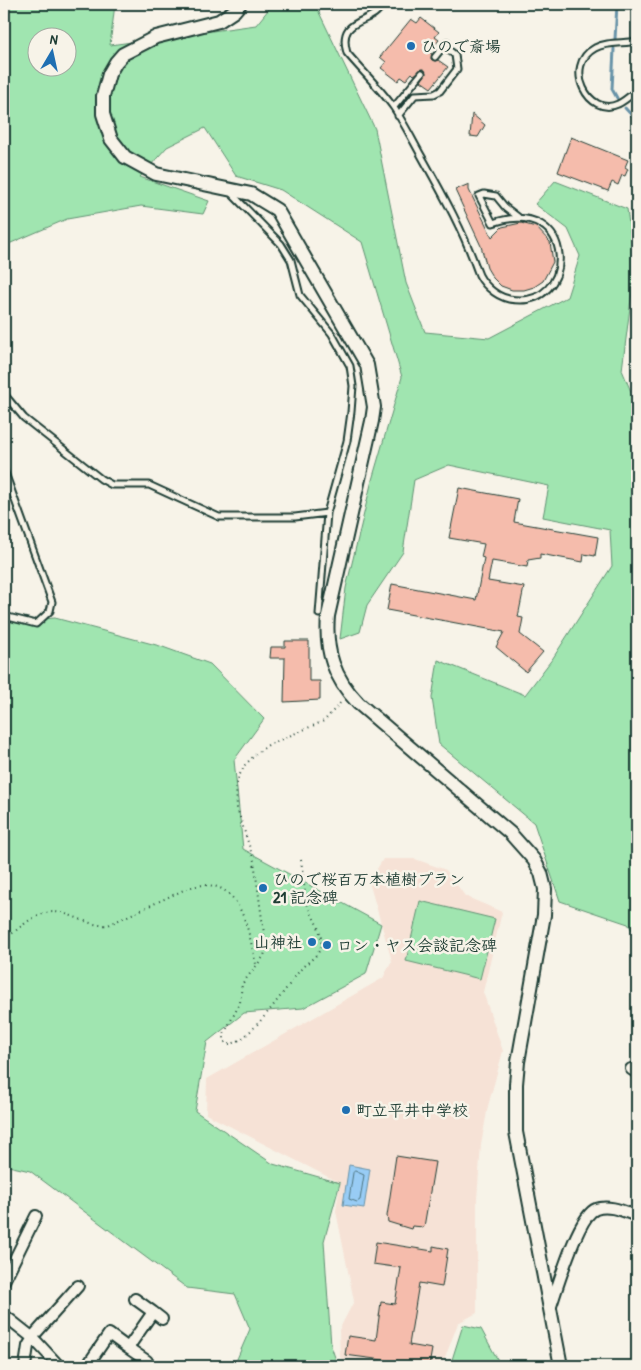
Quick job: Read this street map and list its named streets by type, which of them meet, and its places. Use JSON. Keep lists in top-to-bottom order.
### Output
{
  "places": [
    "ひので斎場",
    "ひので桜百万本植樹プラン 21 記念碑",
    "山神社",
    "ロン・ヤス会談記念碑",
    "町立平井中学校"
  ],
  "north": "top"
}
